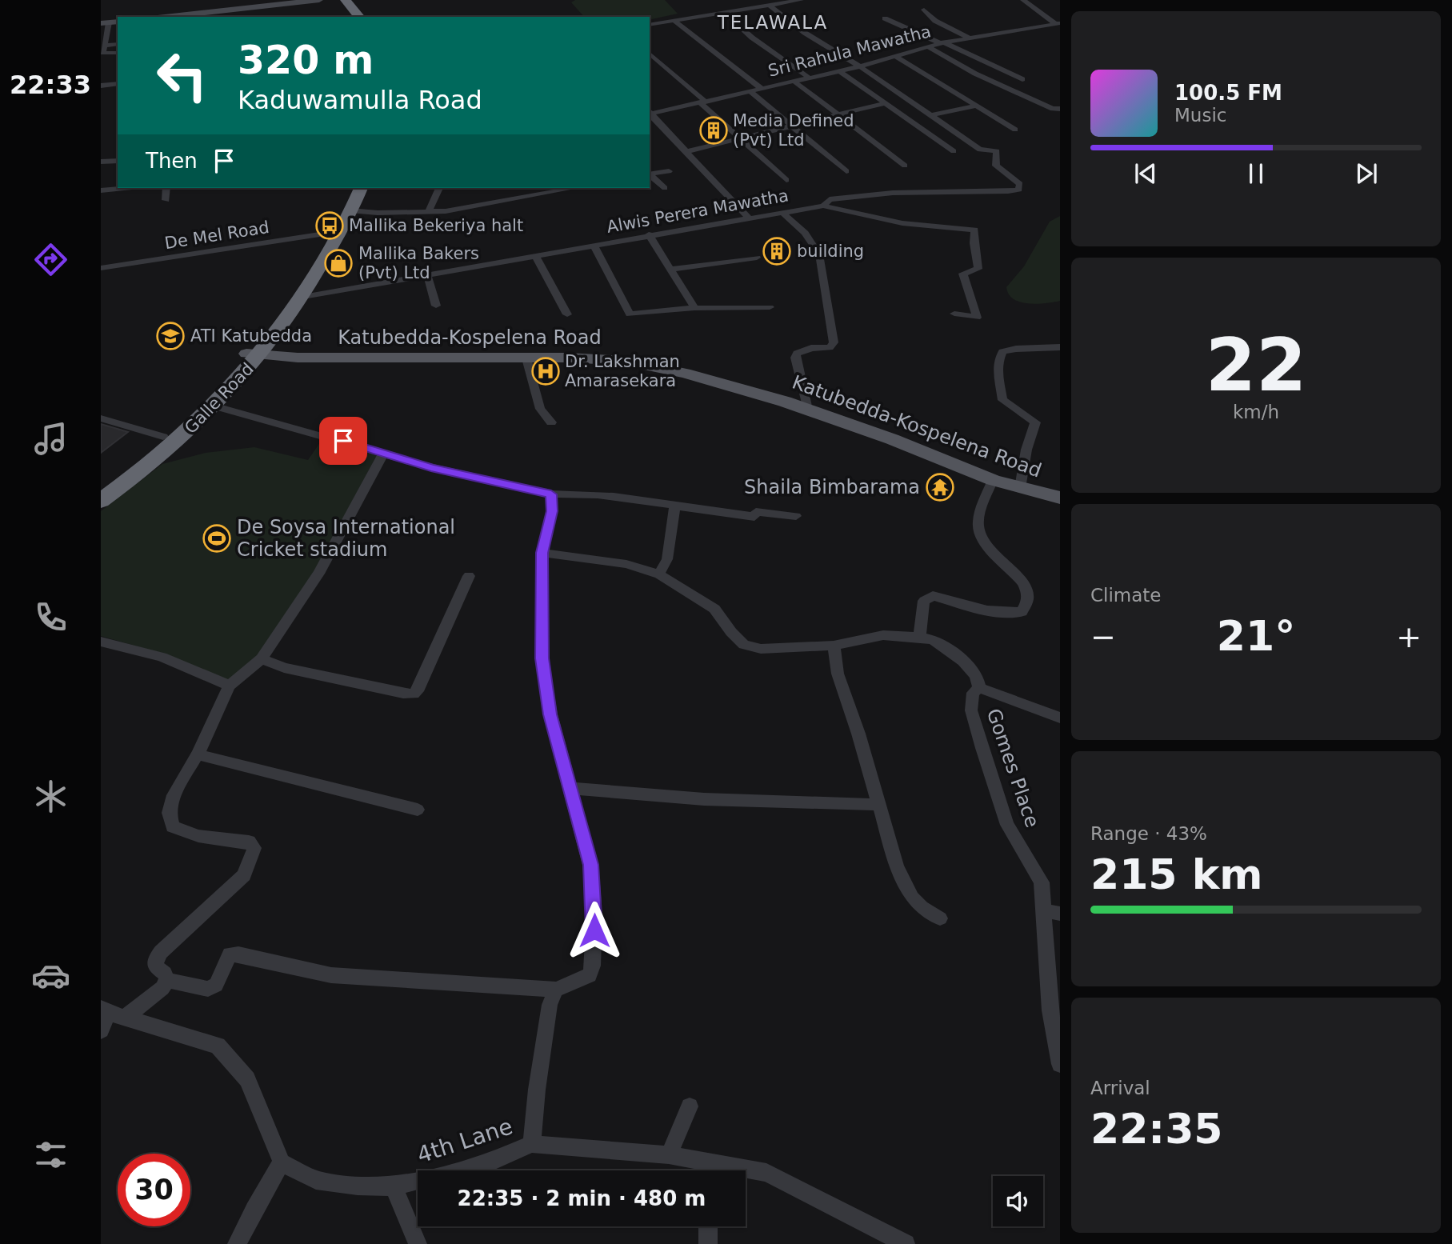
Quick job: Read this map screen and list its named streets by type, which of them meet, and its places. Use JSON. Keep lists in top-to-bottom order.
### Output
{
  "streets": {
    "highway": ["Galle Road"],
    "main road": ["Katubedda-Kospelena Road"],
    "street": [
      "Sri Rahula Mawatha",
      "Alwis Perera Mawatha",
      "De Mel Road",
      "Gomes Place",
      "4th Lane"
    ]
  },
  "crossings": [
    ["Alwis Perera Mawatha", "Galle Road"],
    ["De Mel Road", "Galle Road"],
    ["Katubedda-Kospelena Road", "Galle Road"]
  ],
  "districts": ["TELAWALA"],
  "places": {
    "building": ["Media Defined (Pvt) Ltd", "building"],
    "bus stop": ["Mallika Bekeriya halt"],
    "shop": ["Mallika Bakers (Pvt) Ltd"],
    "school or university": ["ATI Katubedda"],
    "hospital": ["Dr. Lakshman Amarasekara"],
    "temple": ["Shaila Bimbarama"],
    "sports": ["De Soysa International Cricket stadium"]
  },
  "page": {
    "tabs": "22:33",
    "turn": ["320 m", "Kaduwamulla Road"],
    "song": ["100.5 FM", "Music"],
    "then": "Then",
    "tile": [
      ["22", "km/h"],
      "Climate",
      ["Range · 43%", "215 km"],
      ["Arrival", "22:35"]
    ],
    "heat": ["−", "21°", "+"],
    "limit": "30",
    "trip": "22:35 · 2 min · 480 m"
  }
}
